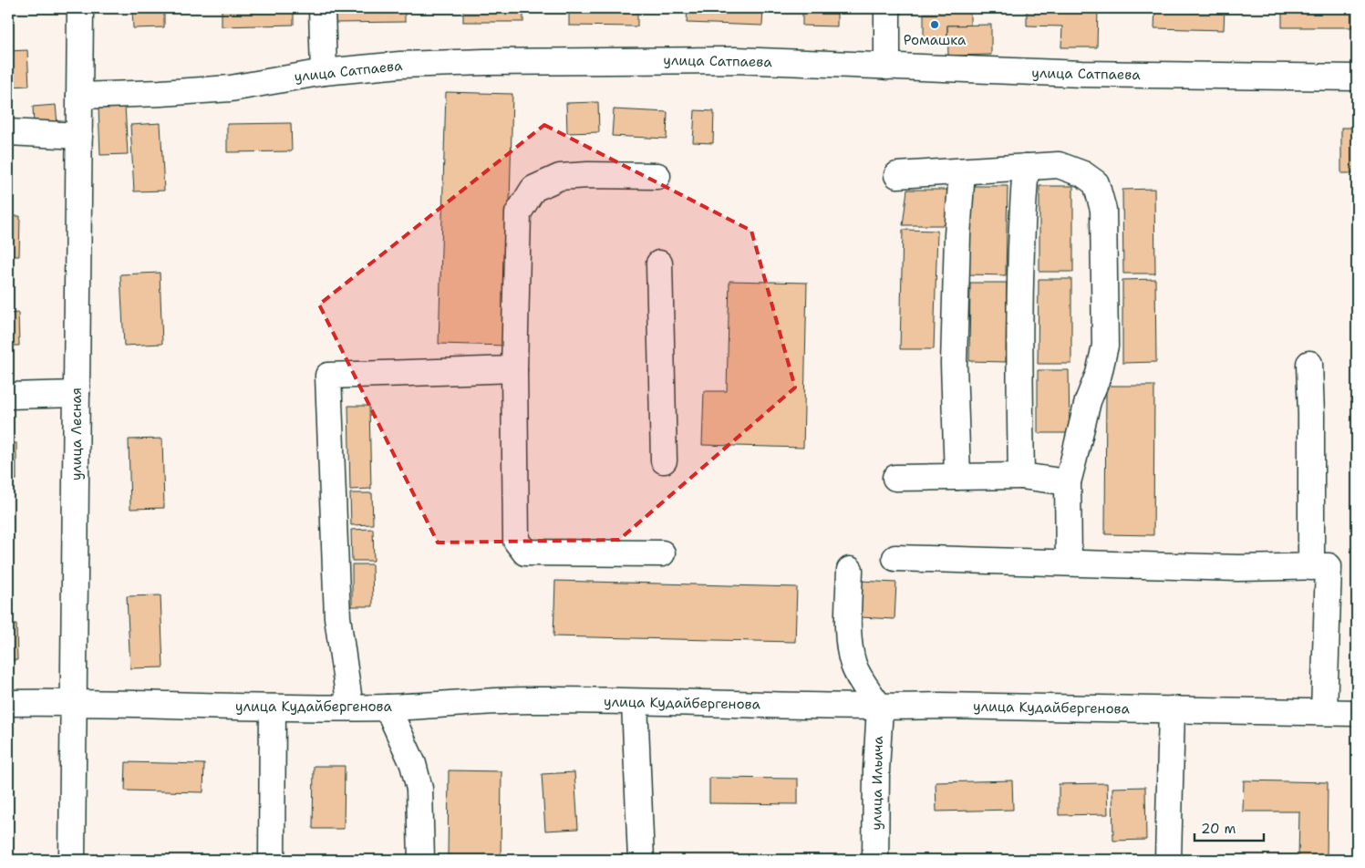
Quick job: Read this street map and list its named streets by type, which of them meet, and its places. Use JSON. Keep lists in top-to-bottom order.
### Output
{
  "streets": {
    "street": [
      "улица Сатпаева",
      "улица Лесная",
      "улица Кудайбергенова",
      "улица Ильича"
    ]
  },
  "crossings": [
    ["улица Сатпаева", "улица Лесная"],
    ["улица Лесная", "улица Кудайбергенова"],
    ["улица Кудайбергенова", "улица Ильича"]
  ],
  "places": ["Ромашка"],
  "scale_bar": "20 m"
}
